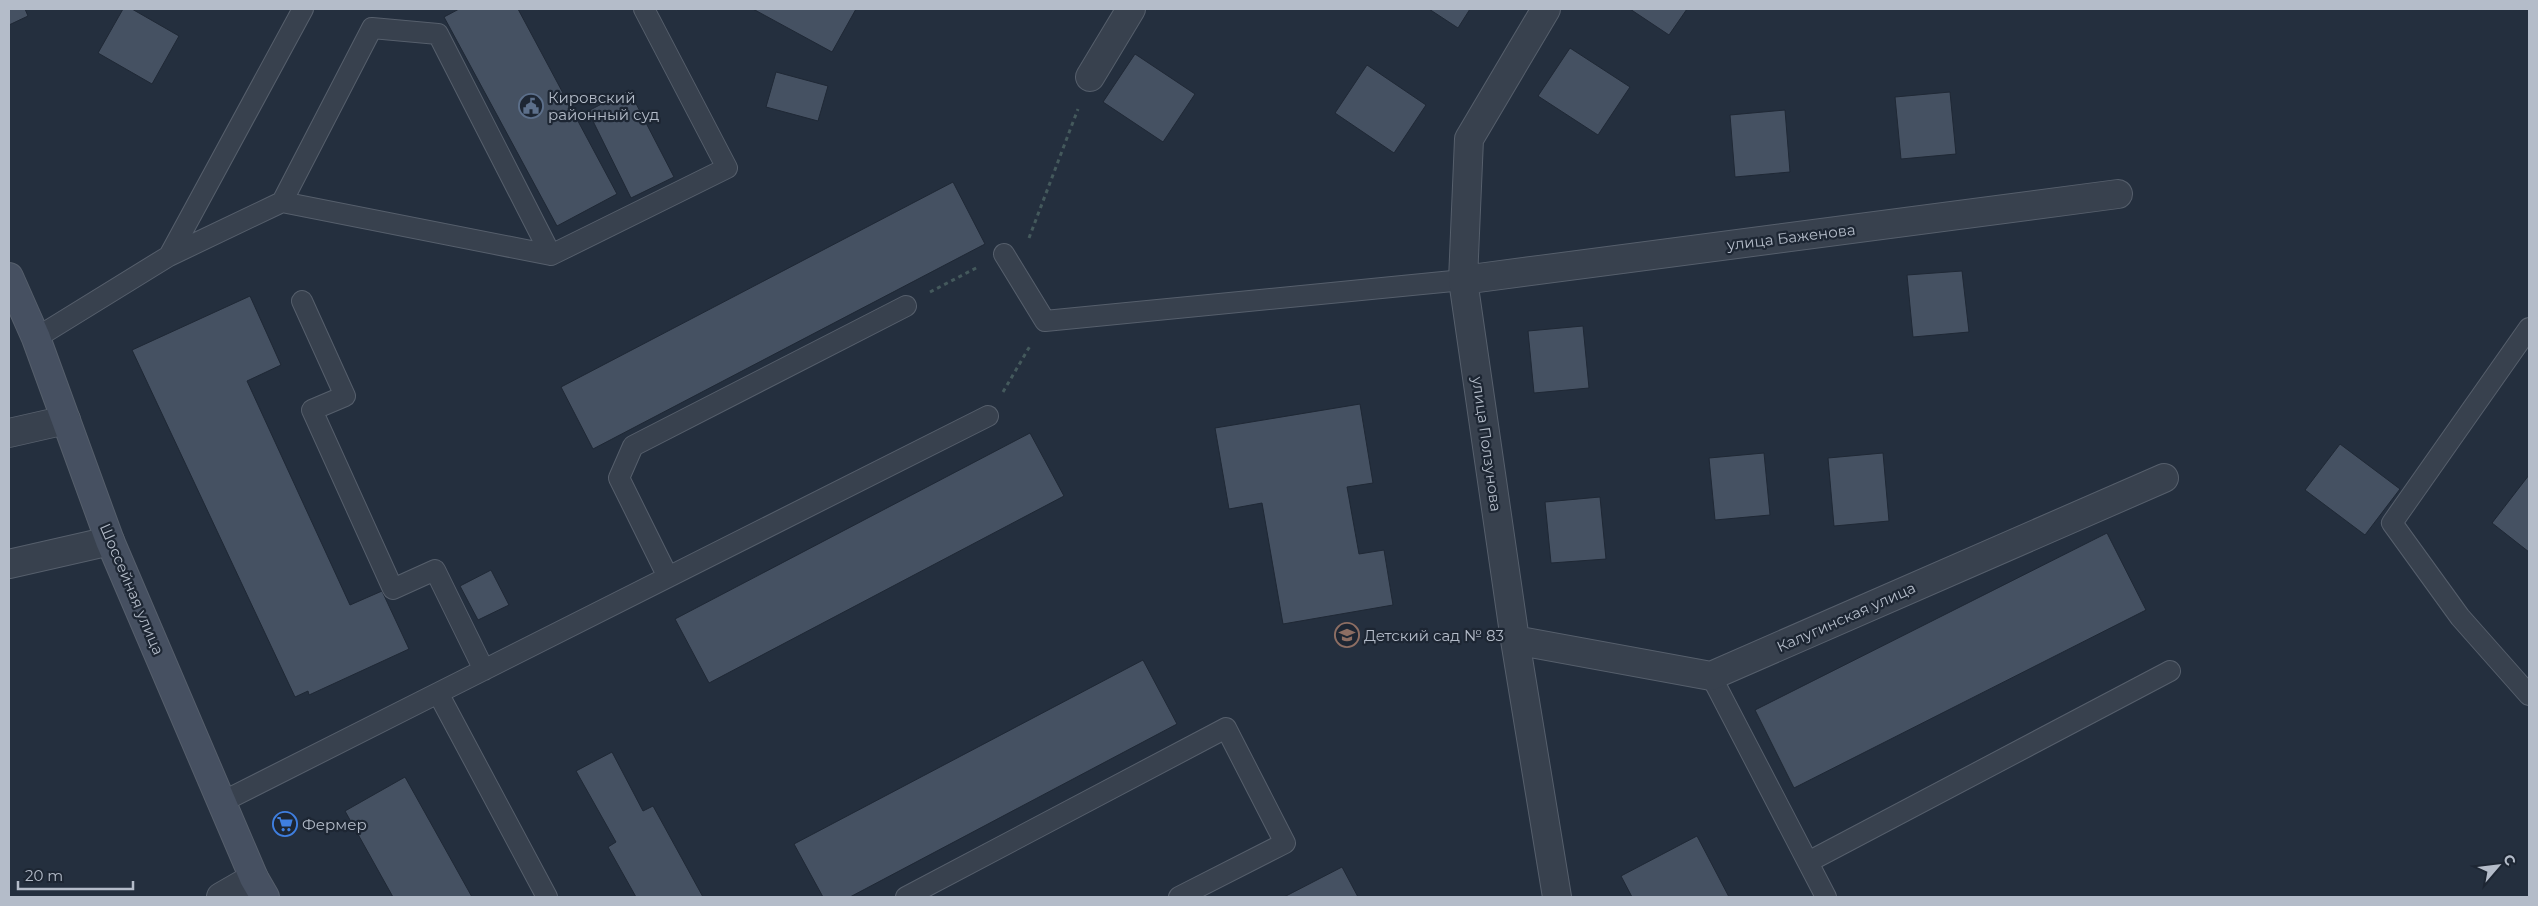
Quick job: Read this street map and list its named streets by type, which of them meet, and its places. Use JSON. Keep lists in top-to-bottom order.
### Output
{
  "streets": {
    "street": [
      "улица Баженова",
      "улица Ползунова",
      "Шоссейная улица",
      "Калугинская улица"
    ]
  },
  "crossings": [
    ["улица Баженова", "улица Ползунова"]
  ],
  "places": {
    "public building": ["Кировский районный суд"],
    "school or university": ["Детский сад № 83"],
    "supermarket": ["Фермер"]
  },
  "scale_bar": "20 m",
  "north": "top right"
}
